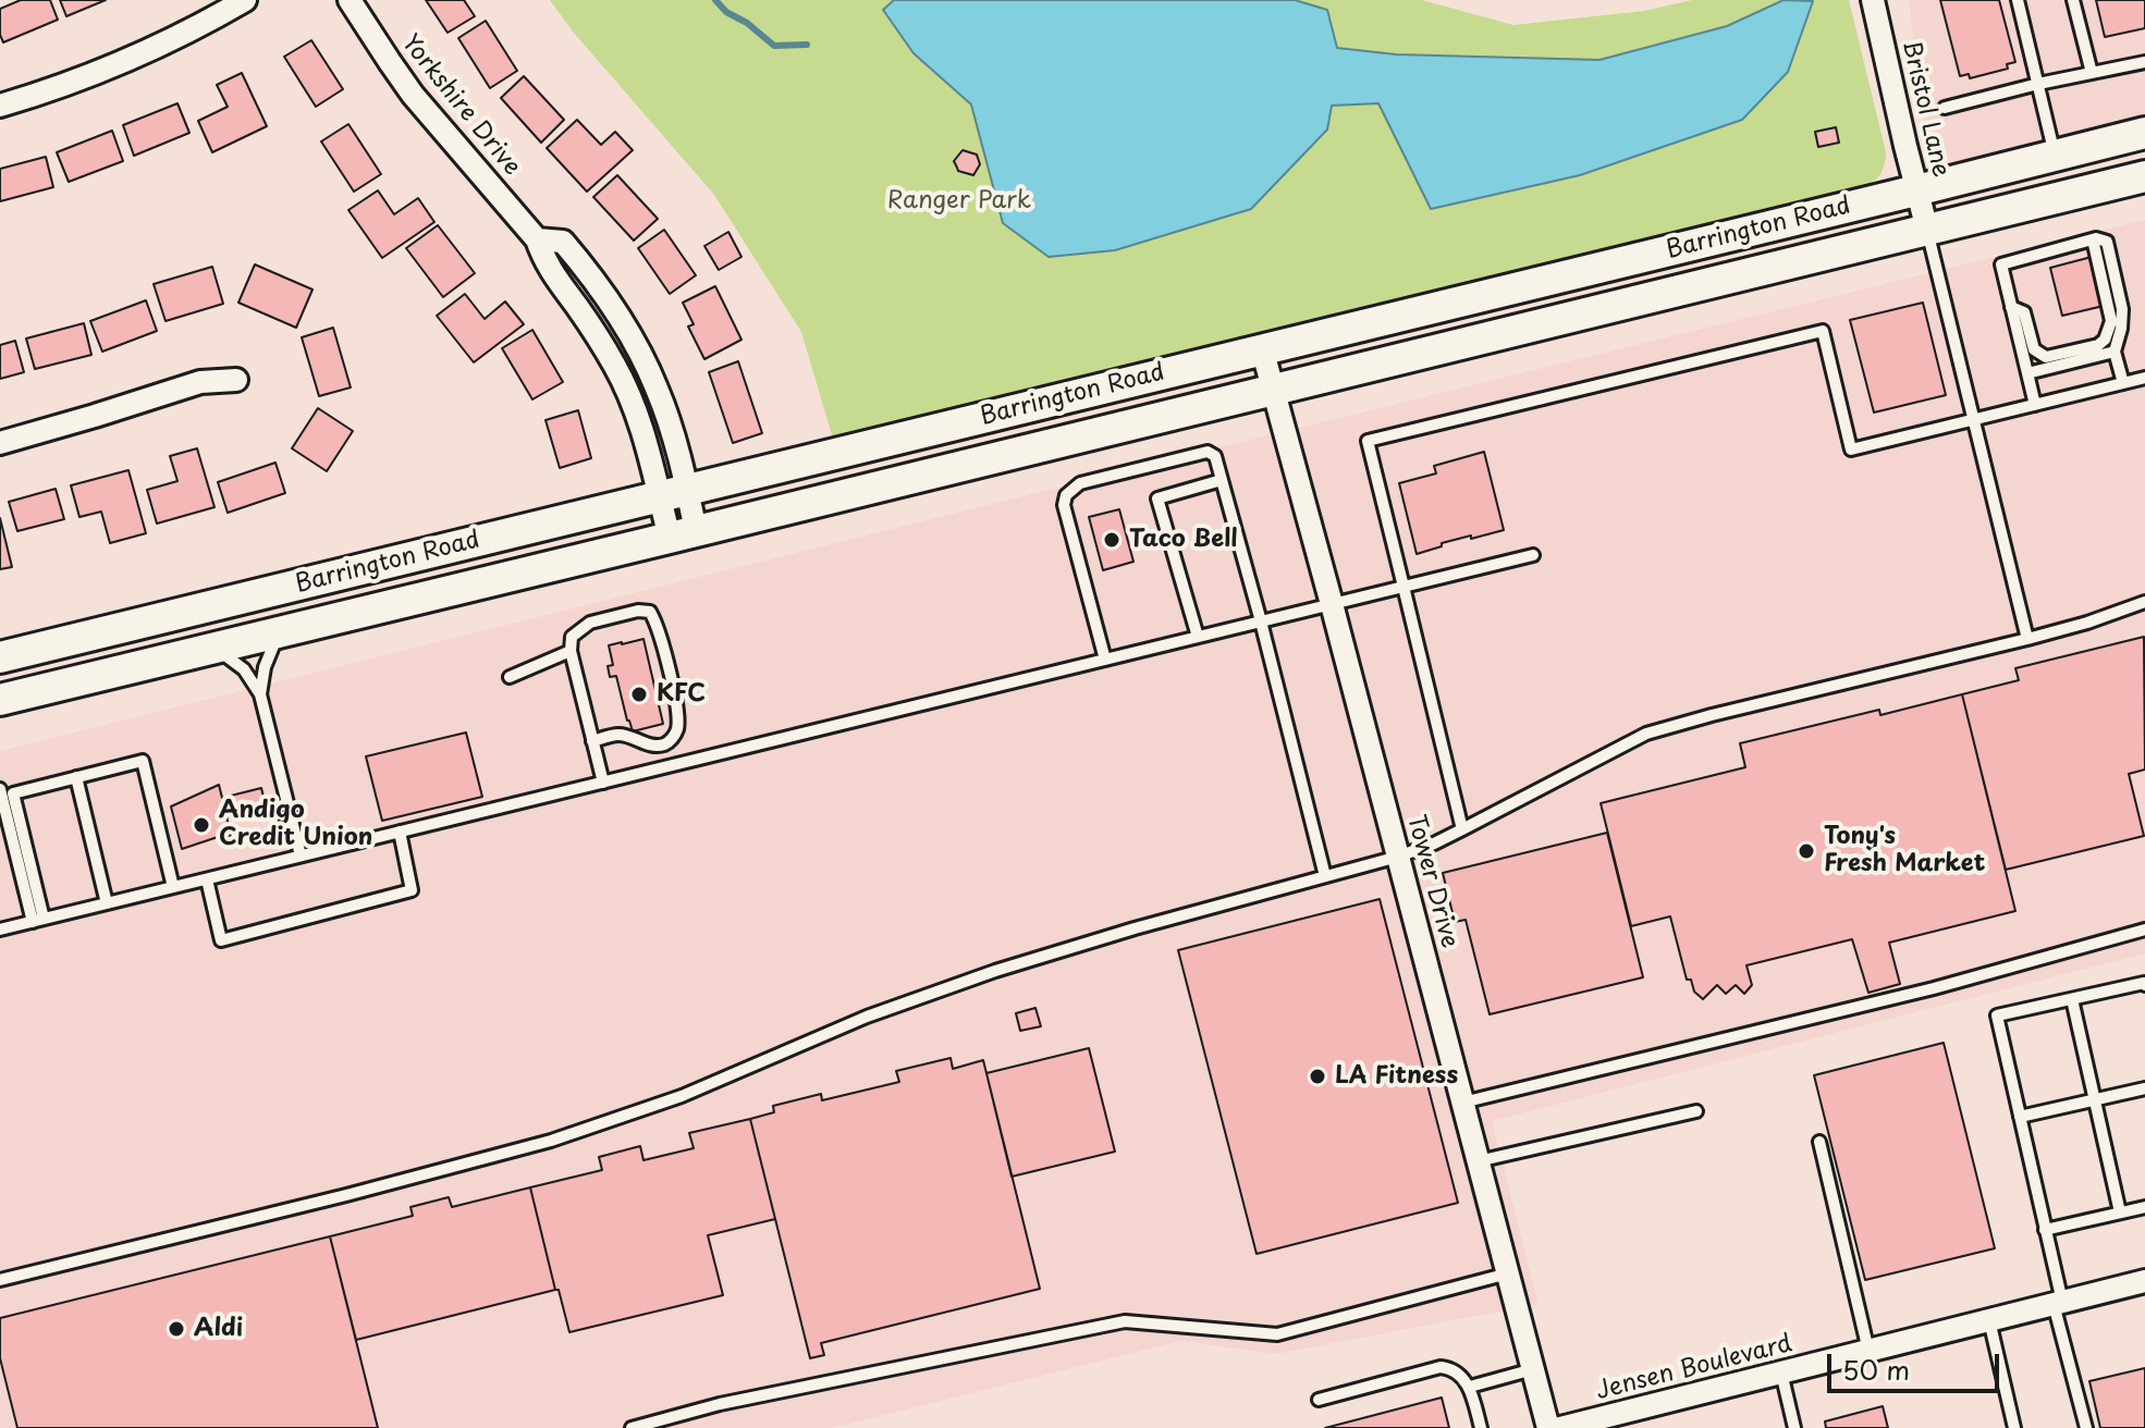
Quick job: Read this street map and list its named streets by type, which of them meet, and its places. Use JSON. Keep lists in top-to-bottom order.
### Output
{
  "streets": {
    "main road": ["Barrington Road"],
    "street": [
      "Yorkshire Drive",
      "Bristol Lane",
      "Tower Drive",
      "Jensen Boulevard"
    ]
  },
  "crossings": [
    ["Yorkshire Drive", "Barrington Road"],
    ["Bristol Lane", "Barrington Road"],
    ["Barrington Road", "Tower Drive"]
  ],
  "parks": ["Ranger Park"],
  "places": [
    "Taco Bell",
    "KFC",
    "Andigo Credit Union",
    "Tony's Fresh Market",
    "LA Fitness",
    "Aldi"
  ],
  "scale_bar": "50 m"
}
